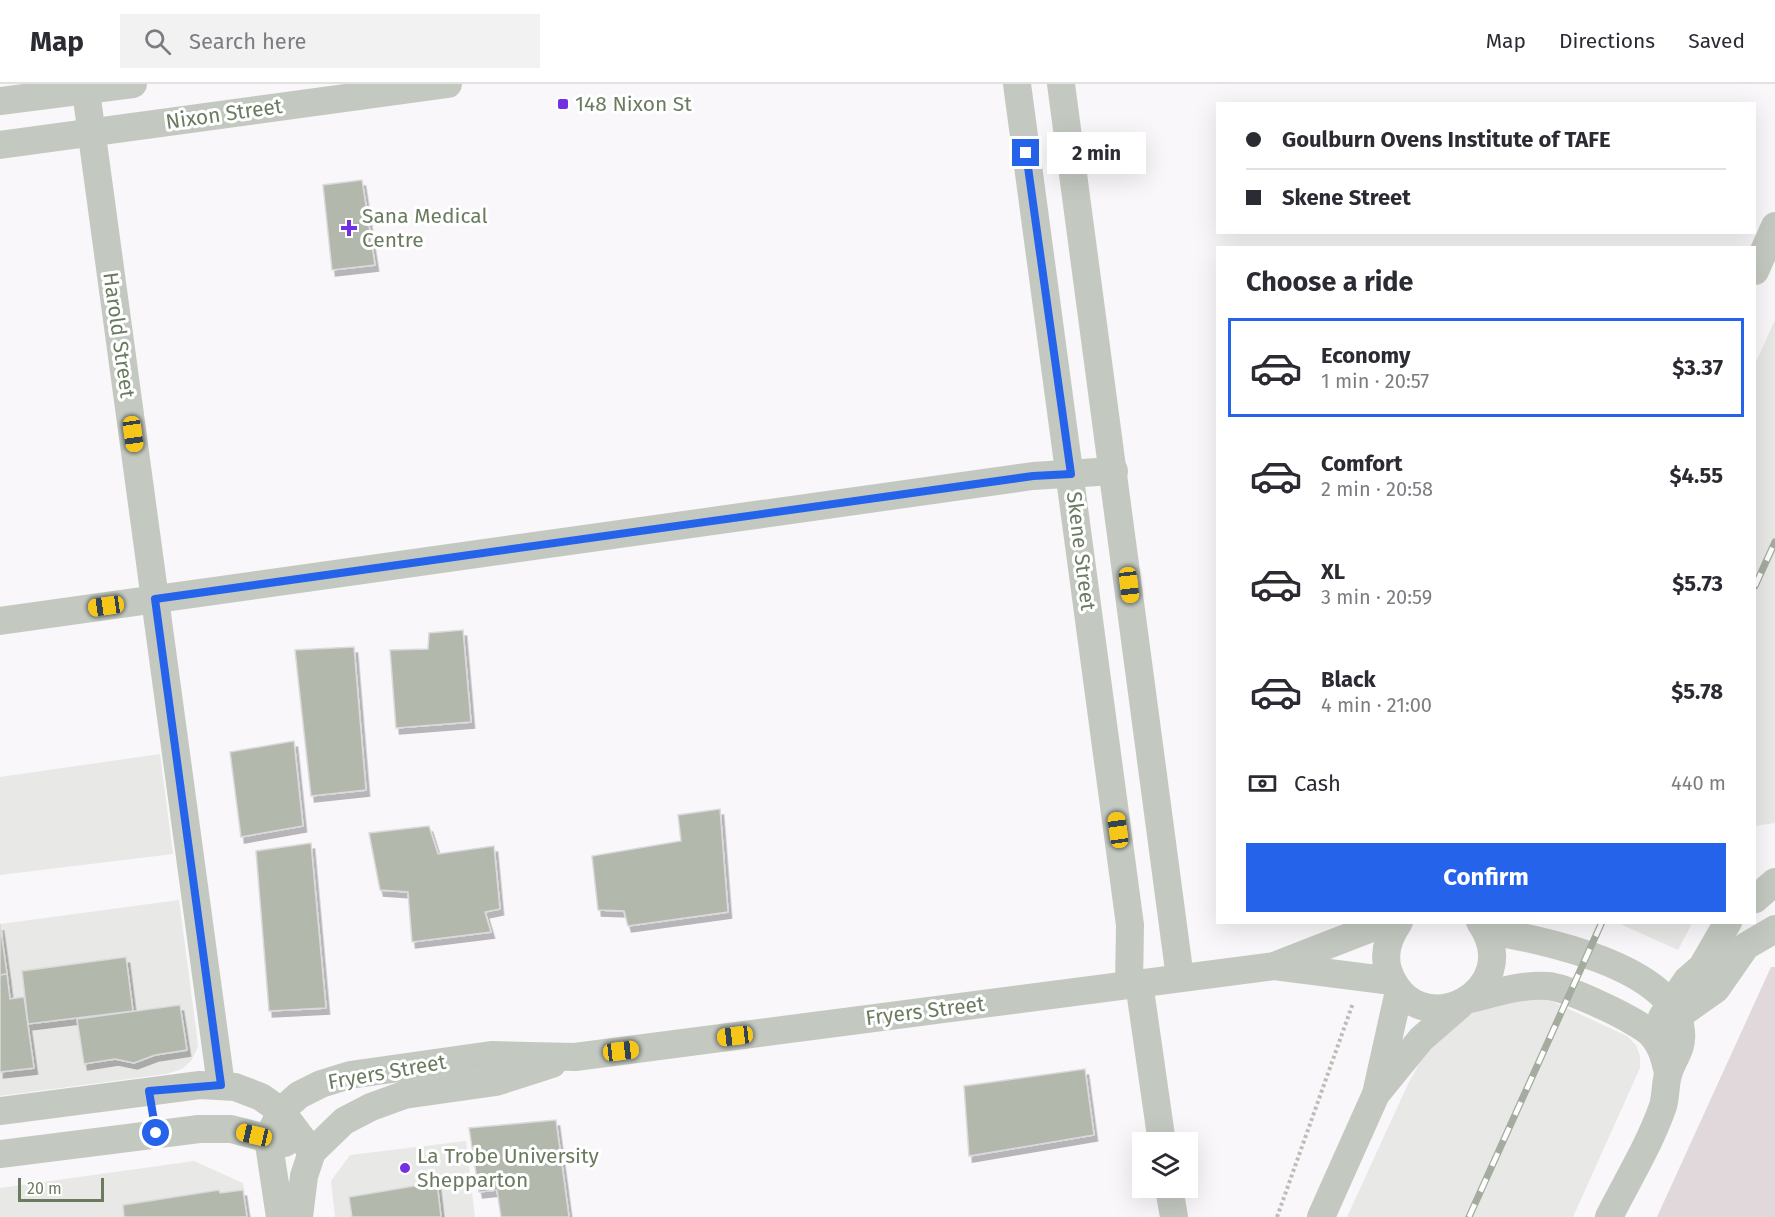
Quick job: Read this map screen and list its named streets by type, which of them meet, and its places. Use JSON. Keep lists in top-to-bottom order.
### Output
{
  "streets": {
    "street": [
      "Nixon Street",
      "Harold Street",
      "Skene Street",
      "Fryers Street"
    ]
  },
  "crossings": [
    ["Nixon Street", "Harold Street"],
    ["Skene Street", "Fryers Street"]
  ],
  "places": {
    "transit": ["148 Nixon St"],
    "health": ["Sana Medical Centre"],
    "other": ["La Trobe University Shepparton"]
  },
  "scale_bar": "20 m",
  "page": {
    "header": "Map",
    "search": "Search here",
    "nav": ["Map", "Directions", "Saved"],
    "banner": ["Goulburn Ovens Institute of TAFE", "Skene Street"],
    "bubble": "2 min",
    "heading": "Choose a ride",
    "list": [
      {
        "name": "Economy",
        "note": "1 min · 20:57",
        "value": "$3.37"
      },
      {
        "name": "Comfort",
        "note": "2 min · 20:58",
        "value": "$4.55"
      },
      {
        "name": "XL",
        "note": "3 min · 20:59",
        "value": "$5.73"
      },
      {
        "name": "Black",
        "note": "4 min · 21:00",
        "value": "$5.78"
      }
    ],
    "pay": ["Cash", "440 m"],
    "buttons": "Confirm",
    "scale": "20 m"
  }
}
